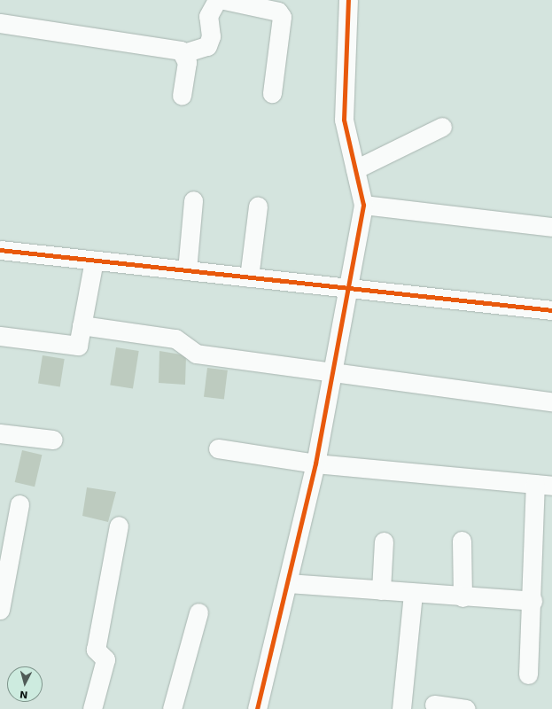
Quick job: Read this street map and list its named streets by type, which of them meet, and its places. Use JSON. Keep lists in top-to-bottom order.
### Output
{
  "north": "bottom"
}
